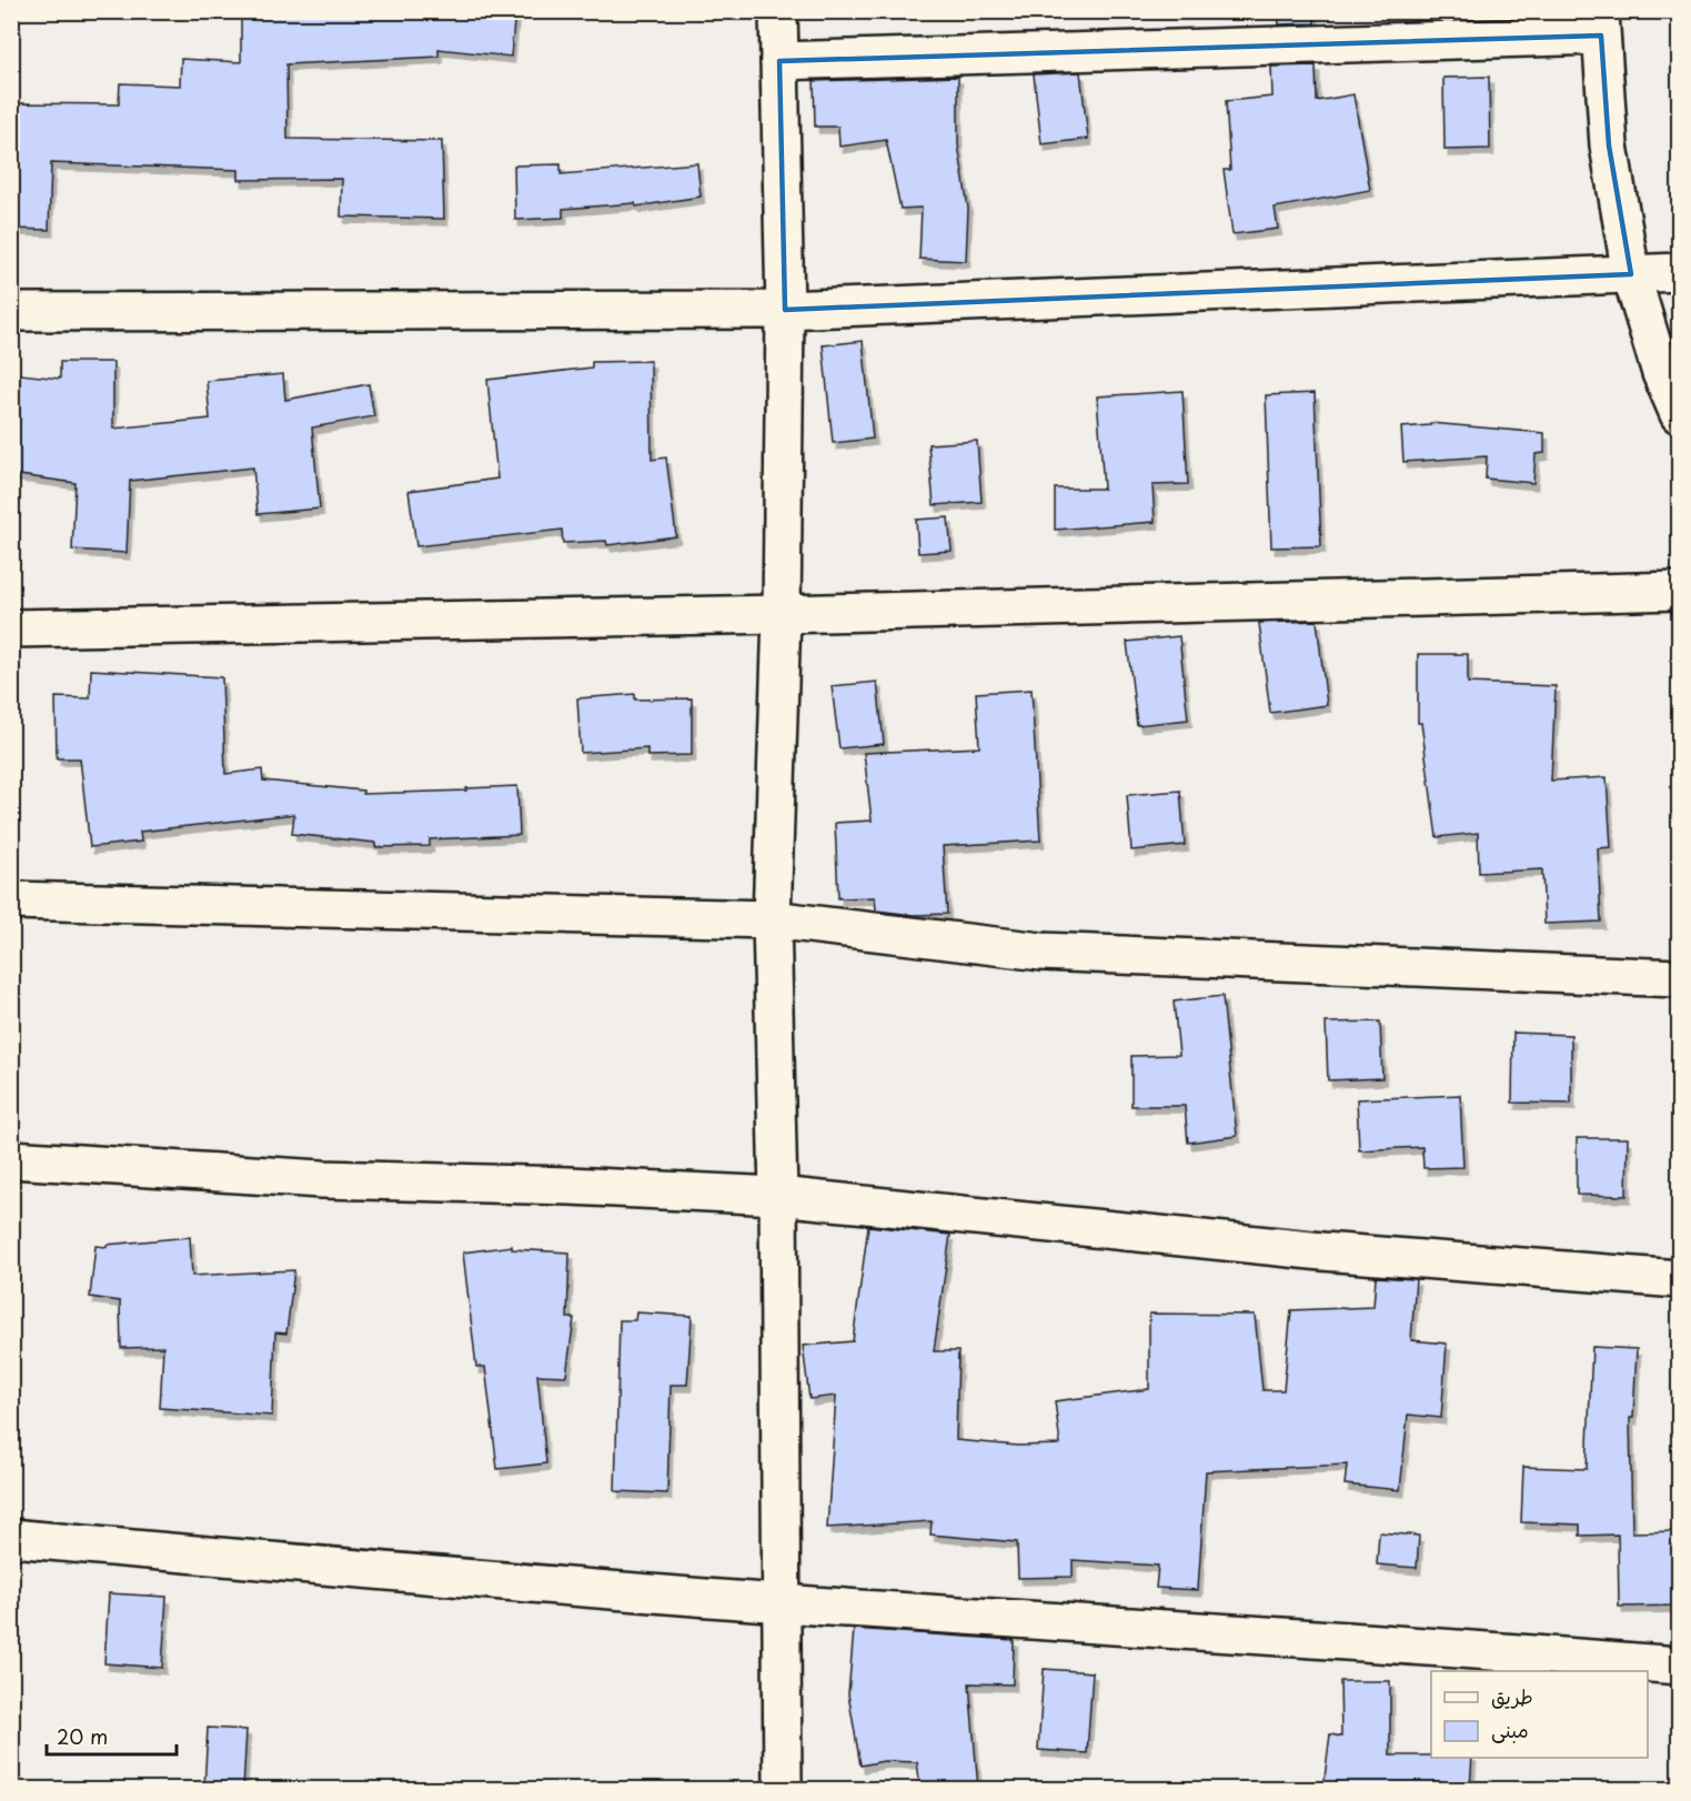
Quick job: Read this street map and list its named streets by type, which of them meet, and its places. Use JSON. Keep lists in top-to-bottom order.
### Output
{
  "legend": ["طريق", "مبنى"],
  "scale_bar": "20 m"
}
